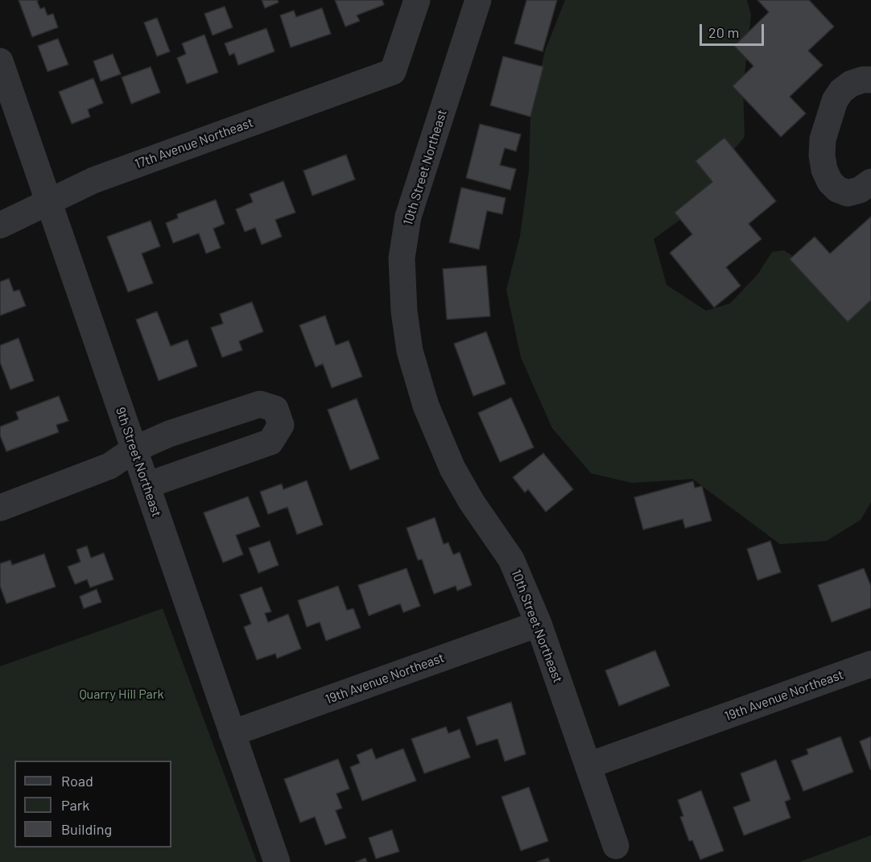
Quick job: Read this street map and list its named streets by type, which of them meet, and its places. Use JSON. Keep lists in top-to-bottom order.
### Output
{
  "streets": {
    "street": [
      "17th Avenue Northeast",
      "10th Street Northeast",
      "9th Street Northeast",
      "19th Avenue Northeast"
    ]
  },
  "crossings": [
    ["17th Avenue Northeast", "9th Street Northeast"],
    ["10th Street Northeast", "19th Avenue Northeast"],
    ["9th Street Northeast", "19th Avenue Northeast"]
  ],
  "parks": ["Quarry Hill Park"],
  "legend": ["Road", "Park", "Building"],
  "scale_bar": "20 m"
}
